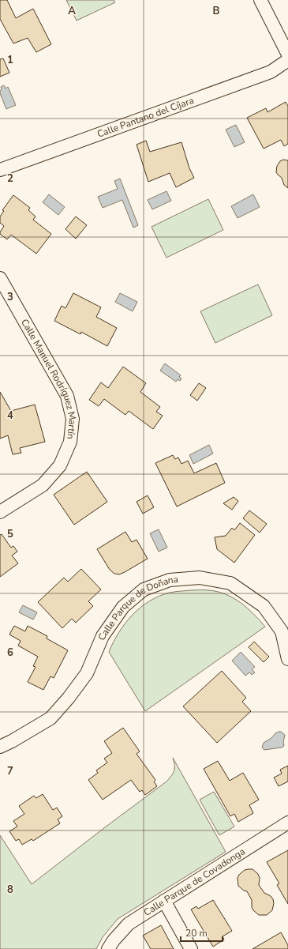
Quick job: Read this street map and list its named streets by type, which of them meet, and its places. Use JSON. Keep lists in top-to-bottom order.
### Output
{
  "streets": {
    "street": [
      "Calle Pantano del Cíjara",
      "Calle Manuel Rodríguez Martín",
      "Calle Parque de Doñana",
      "Calle Parque de Covadonga"
    ]
  },
  "scale_bar": "20 m",
  "grid": {
    "columns": ["A", "B"],
    "rows": [
      "1",
      "2",
      "3",
      "4",
      "5",
      "6",
      "7",
      "8"
    ]
  }
}
